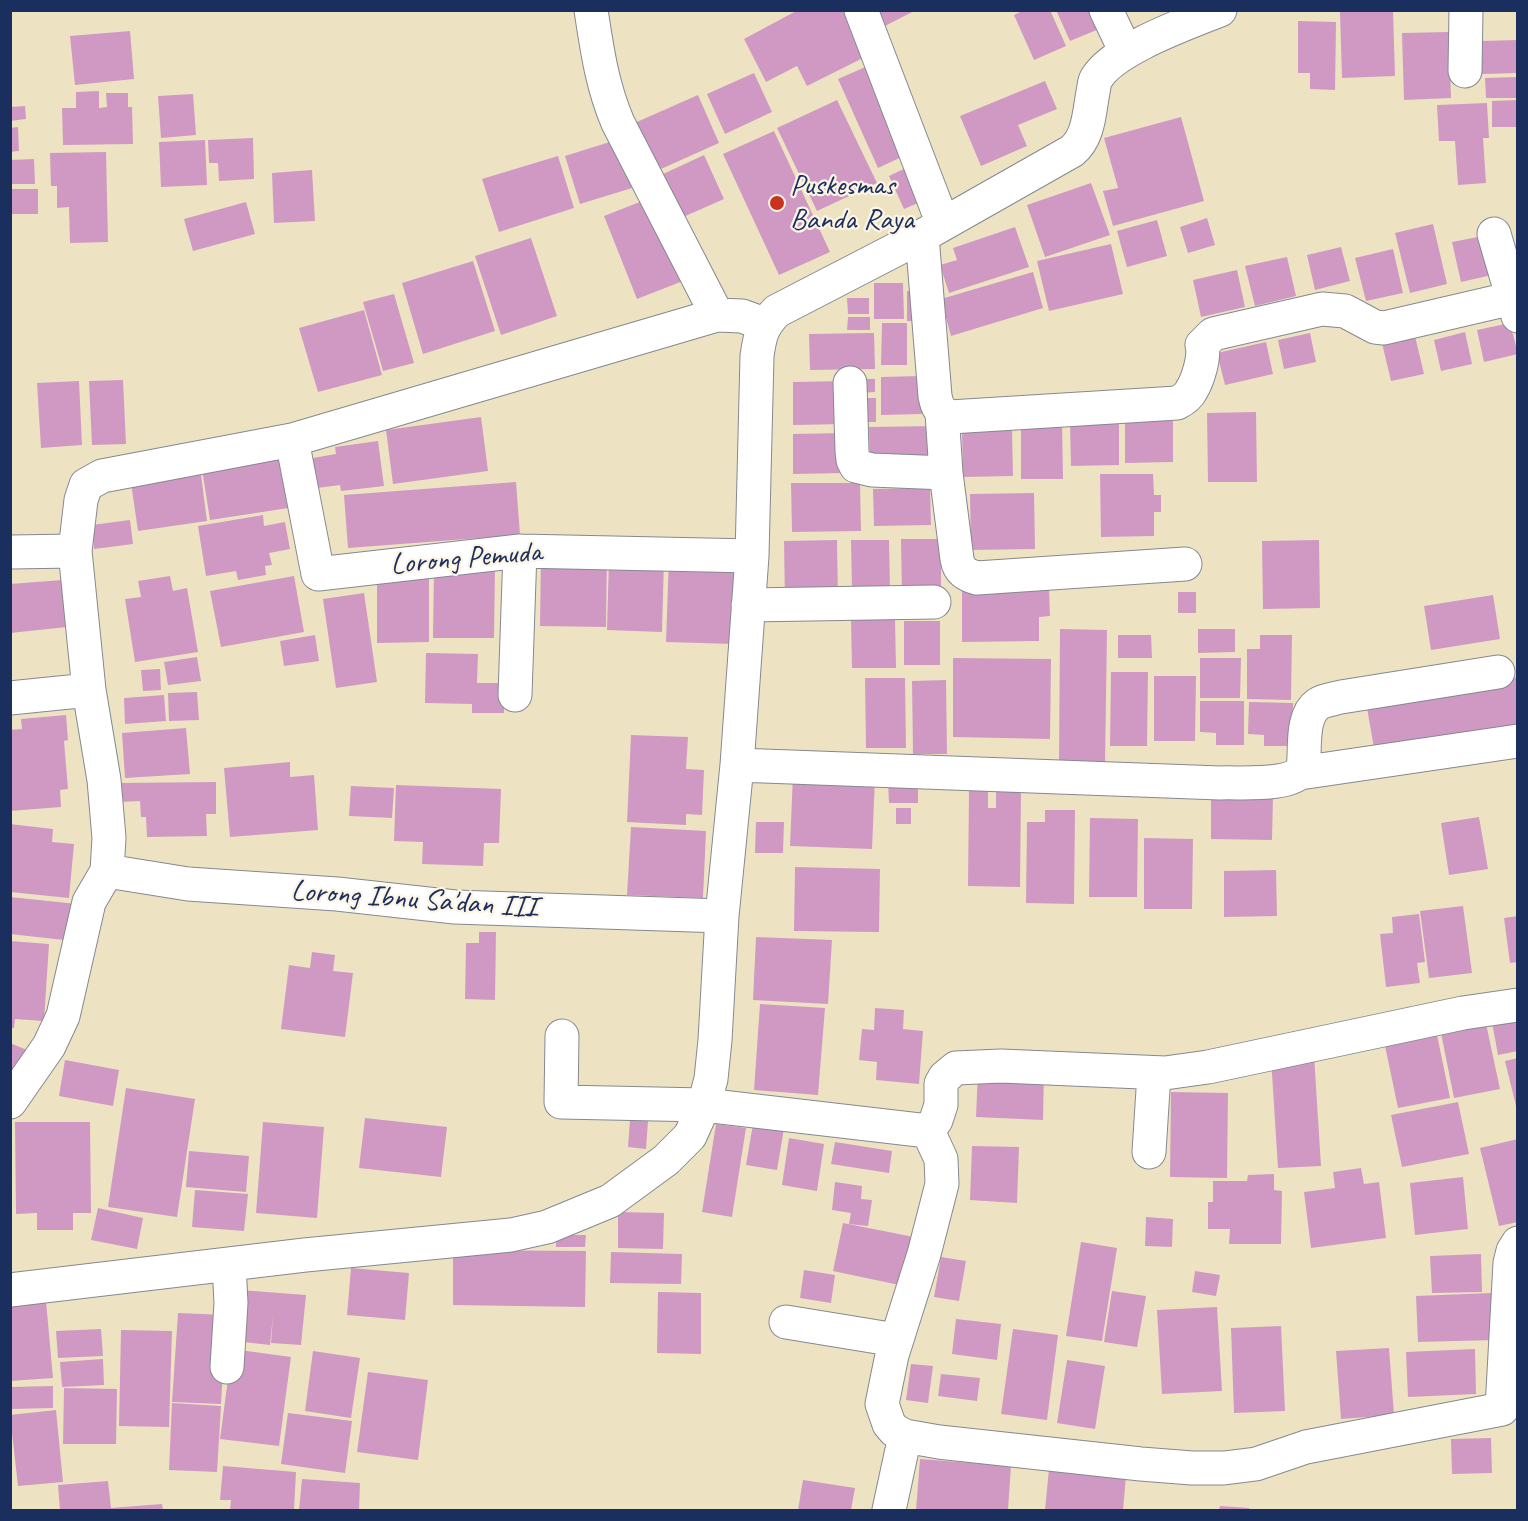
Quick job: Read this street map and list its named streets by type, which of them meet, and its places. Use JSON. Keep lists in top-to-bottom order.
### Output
{
  "streets": {
    "street": ["Lorong Pemuda", "Lorong Ibnu Sa'dan III"]
  },
  "places": ["Puskesmas Banda Raya"]
}
